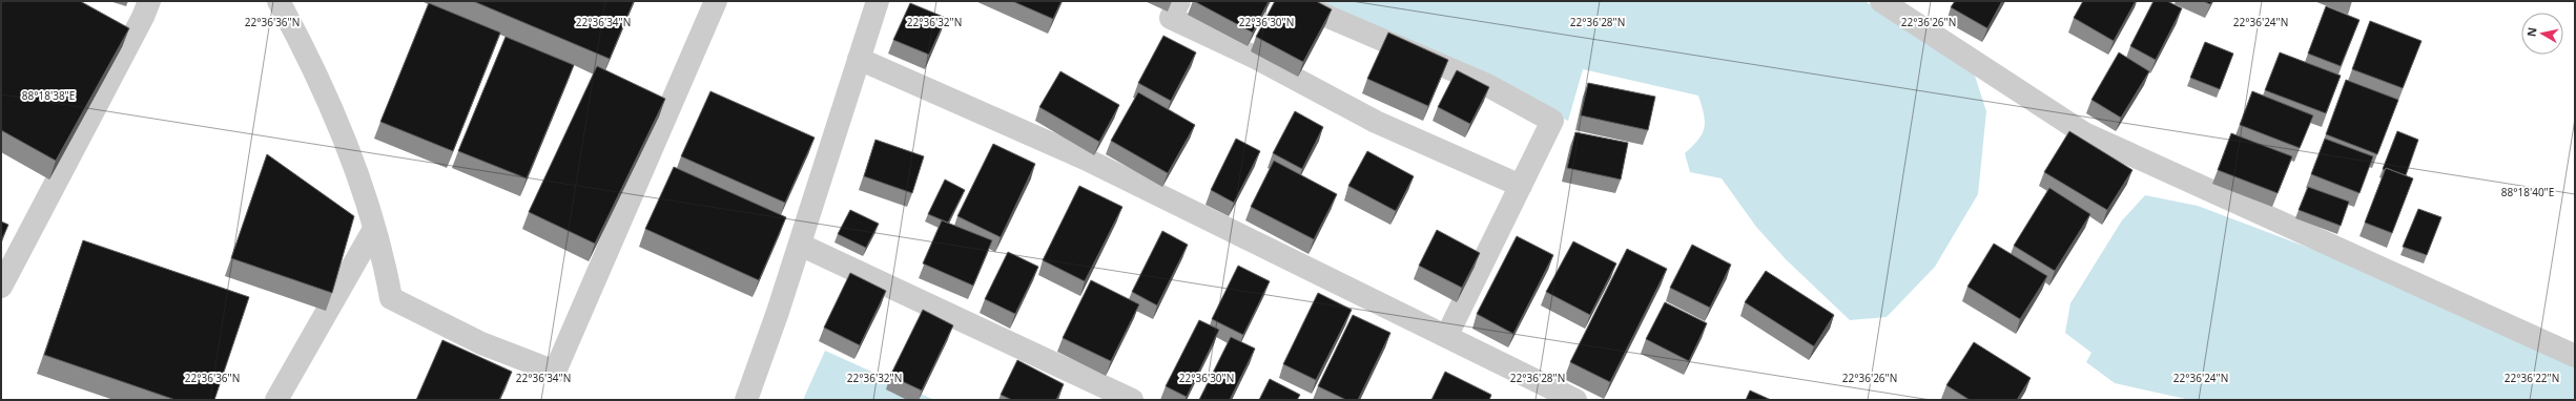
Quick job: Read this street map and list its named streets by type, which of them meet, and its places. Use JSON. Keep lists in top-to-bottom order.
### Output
{
  "north": "left",
  "coordinates": [
    "22°36'36\"N",
    "22°36'34\"N",
    "22°36'32\"N",
    "22°36'30\"N",
    "22°36'28\"N",
    "22°36'26\"N",
    "22°36'24\"N",
    "88°18'38\"E",
    "88°18'40\"E",
    "22°36'22\"N"
  ]
}
